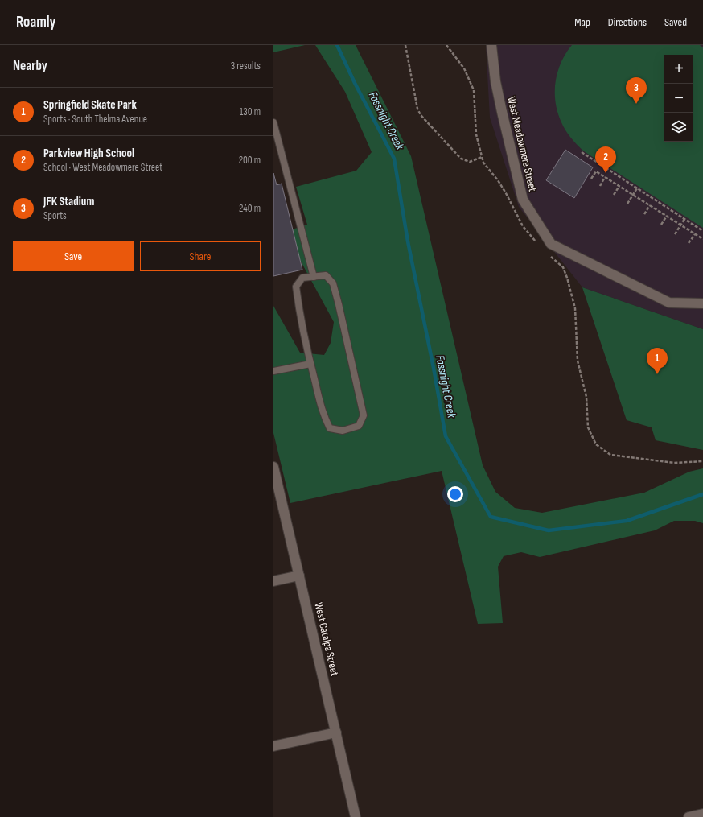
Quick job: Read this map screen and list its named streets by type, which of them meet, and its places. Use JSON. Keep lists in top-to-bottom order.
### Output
{
  "streets": {
    "street": ["West Meadowmere Street", "West Catalpa Street"]
  },
  "water": ["Fassnight Creek"],
  "page": {
    "header": "Roamly",
    "nav": ["Map", "Directions", "Saved"],
    "heading": ["Nearby", "3 results"],
    "map_buttons": ["+", "−"],
    "pins": ["3", "2", "1"],
    "list": [
      {
        "mark": "1",
        "name": "Springfield Skate Park",
        "note": "Sports · South Thelma Avenue",
        "value": "130 m"
      },
      {
        "mark": "2",
        "name": "Parkview High School",
        "note": "School · West Meadowmere Street",
        "value": "200 m"
      },
      {
        "mark": "3",
        "name": "JFK Stadium",
        "note": "Sports",
        "value": "240 m"
      }
    ],
    "buttons": ["Save", "Share"]
  }
}
